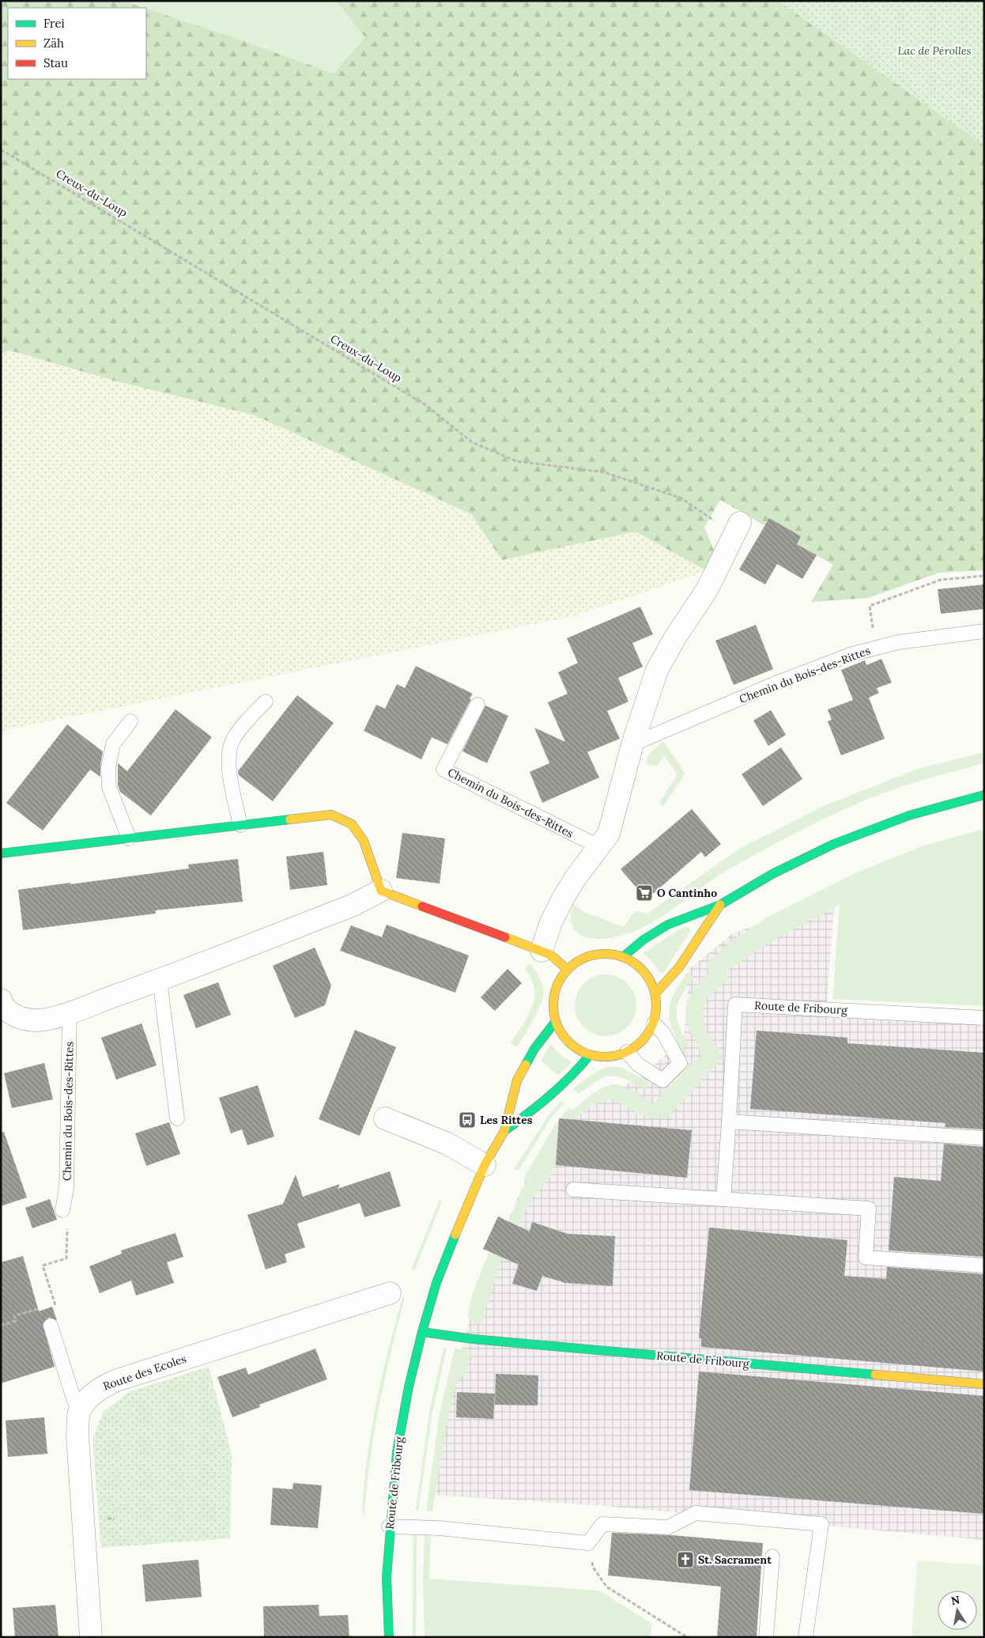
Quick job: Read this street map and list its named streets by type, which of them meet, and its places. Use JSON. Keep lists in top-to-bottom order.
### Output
{
  "streets": {
    "main road": ["Route de Fribourg"],
    "street": ["Route des Ecoles"],
    "lane": ["Chemin du Bois-des-Rittes"],
    "path": ["Creux-du-Loup"]
  },
  "parks": ["Lac de Pérolles"],
  "places": {
    "supermarket": ["O Cantinho"],
    "bus stop": ["Les Rittes"],
    "church": ["St. Sacrament"]
  },
  "legend": ["Frei", "Zäh", "Stau"],
  "north": "top"
}
